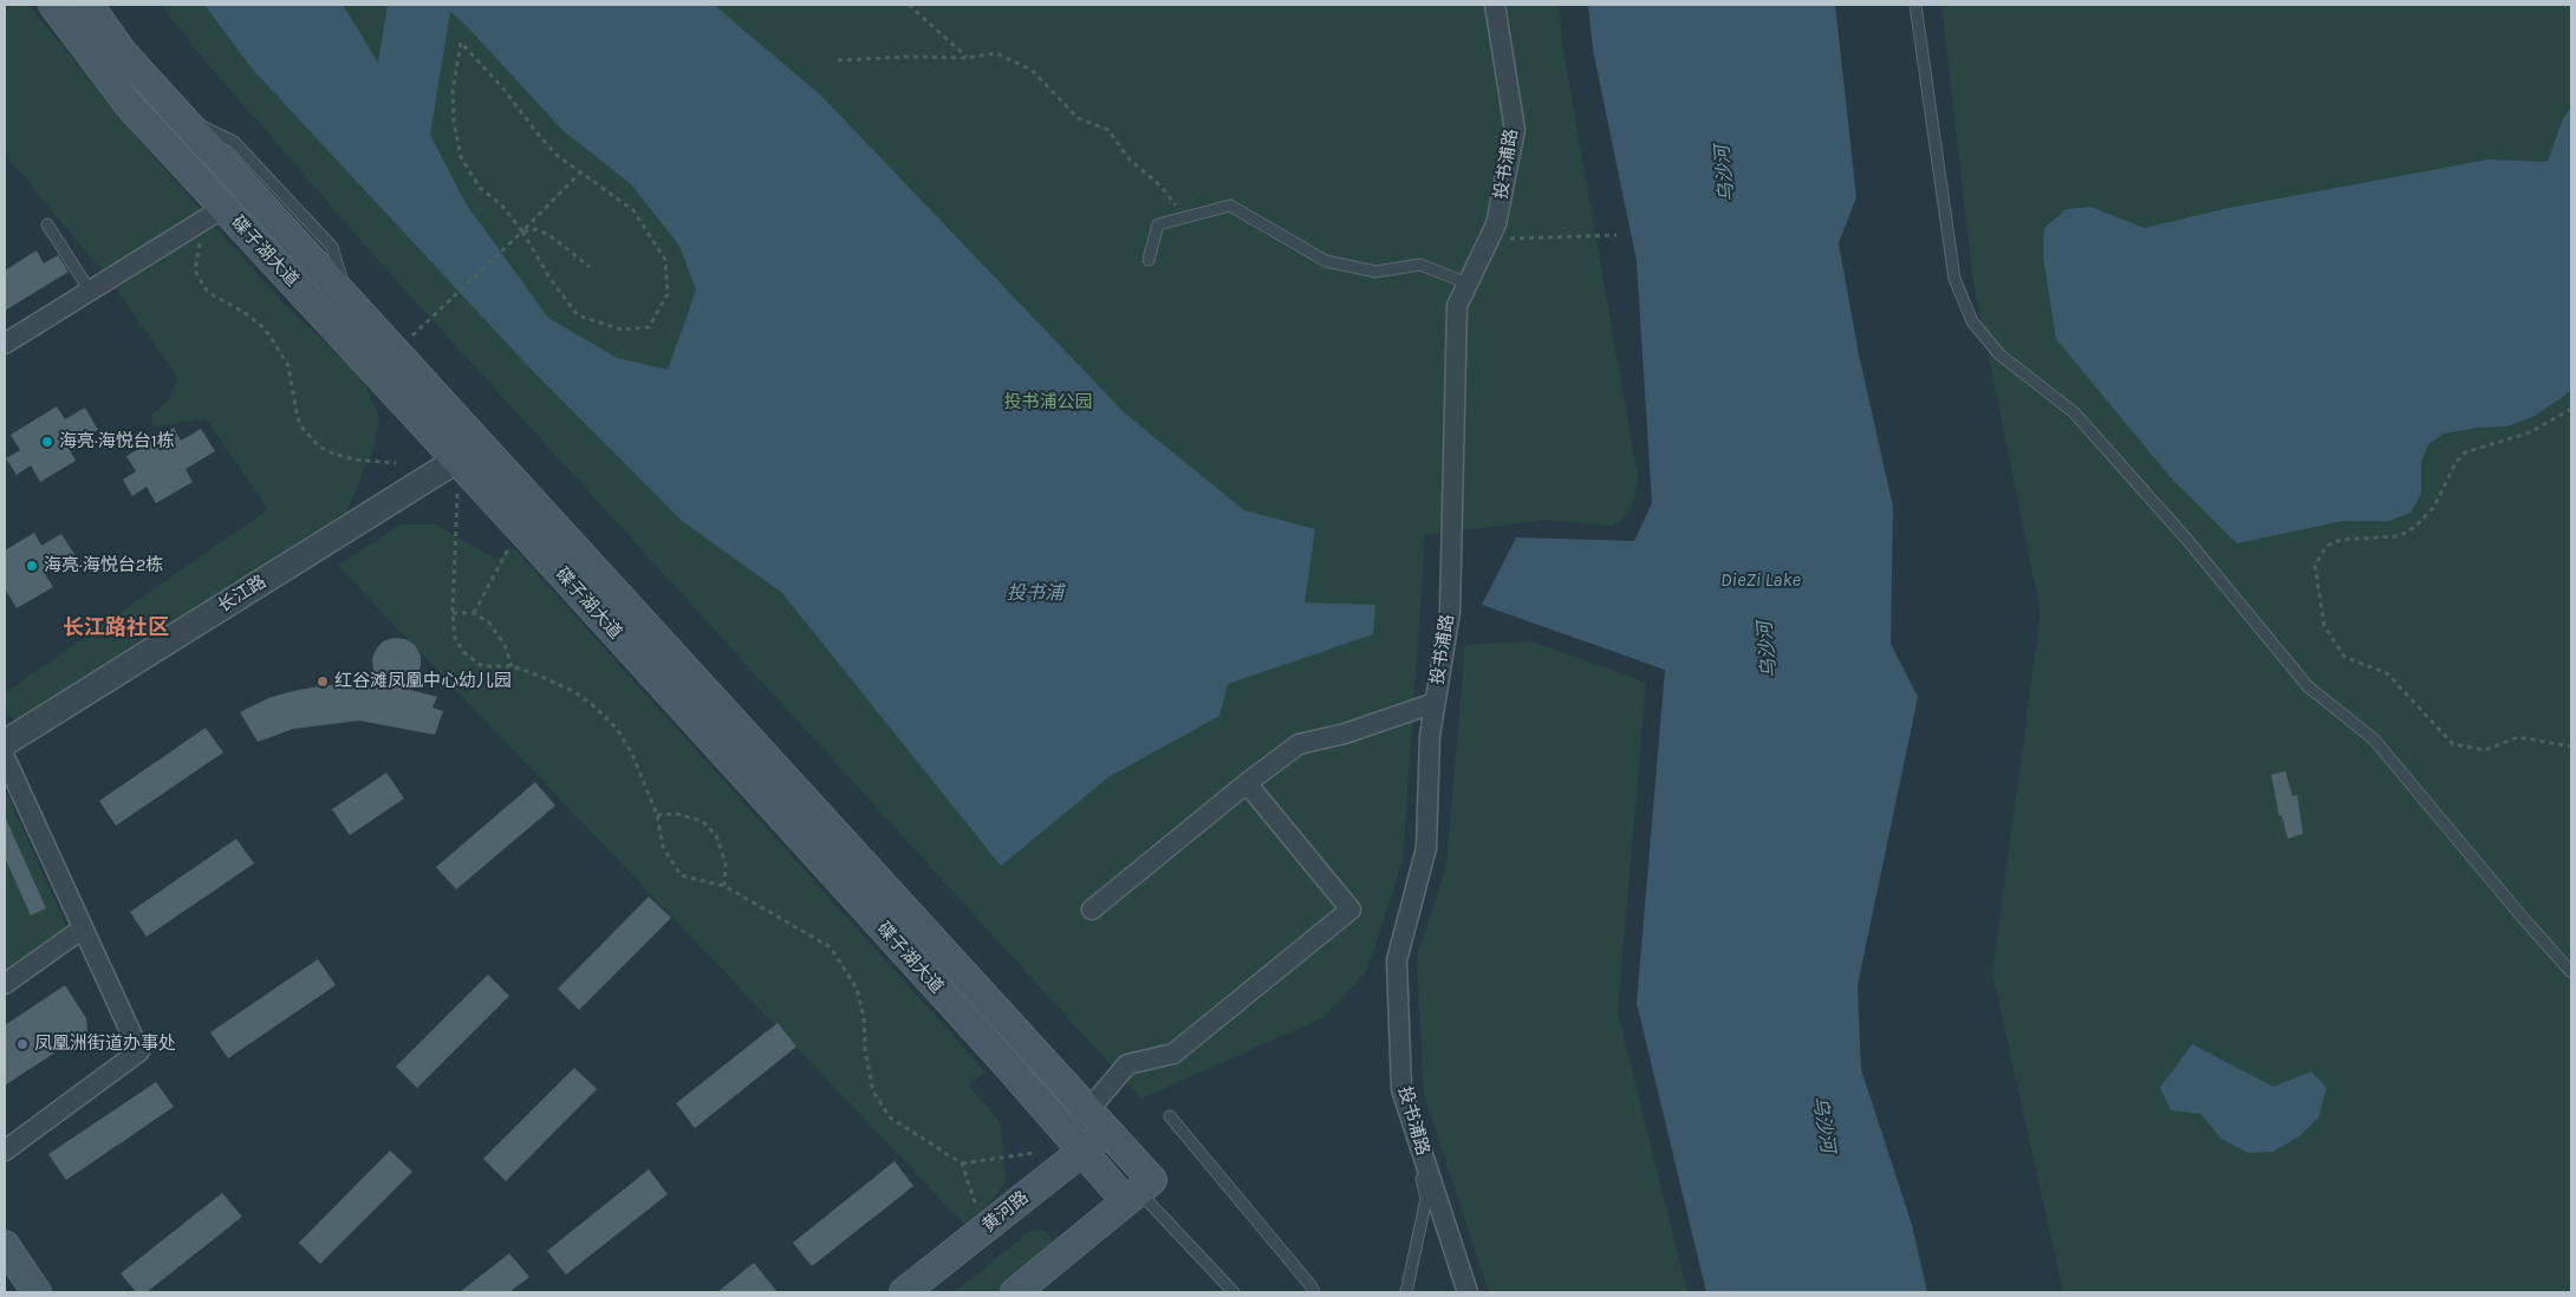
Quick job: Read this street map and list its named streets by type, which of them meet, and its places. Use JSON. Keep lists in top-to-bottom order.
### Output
{
  "streets": {
    "main road": ["碟子湖大道", "黄河路"],
    "street": ["投书浦路", "长江路"]
  },
  "crossings": [
    ["碟子湖大道", "长江路"],
    ["碟子湖大道", "黄河路"]
  ],
  "districts": ["长江路社区"],
  "water": ["乌沙河", "DieZi Lake", "投书浦"],
  "parks": ["投书浦公园"],
  "places": [
    "海亮·海悦台1栋",
    "海亮·海悦台2栋",
    "红谷滩凤凰中心幼儿园",
    "凤凰洲街道办事处"
  ]
}
